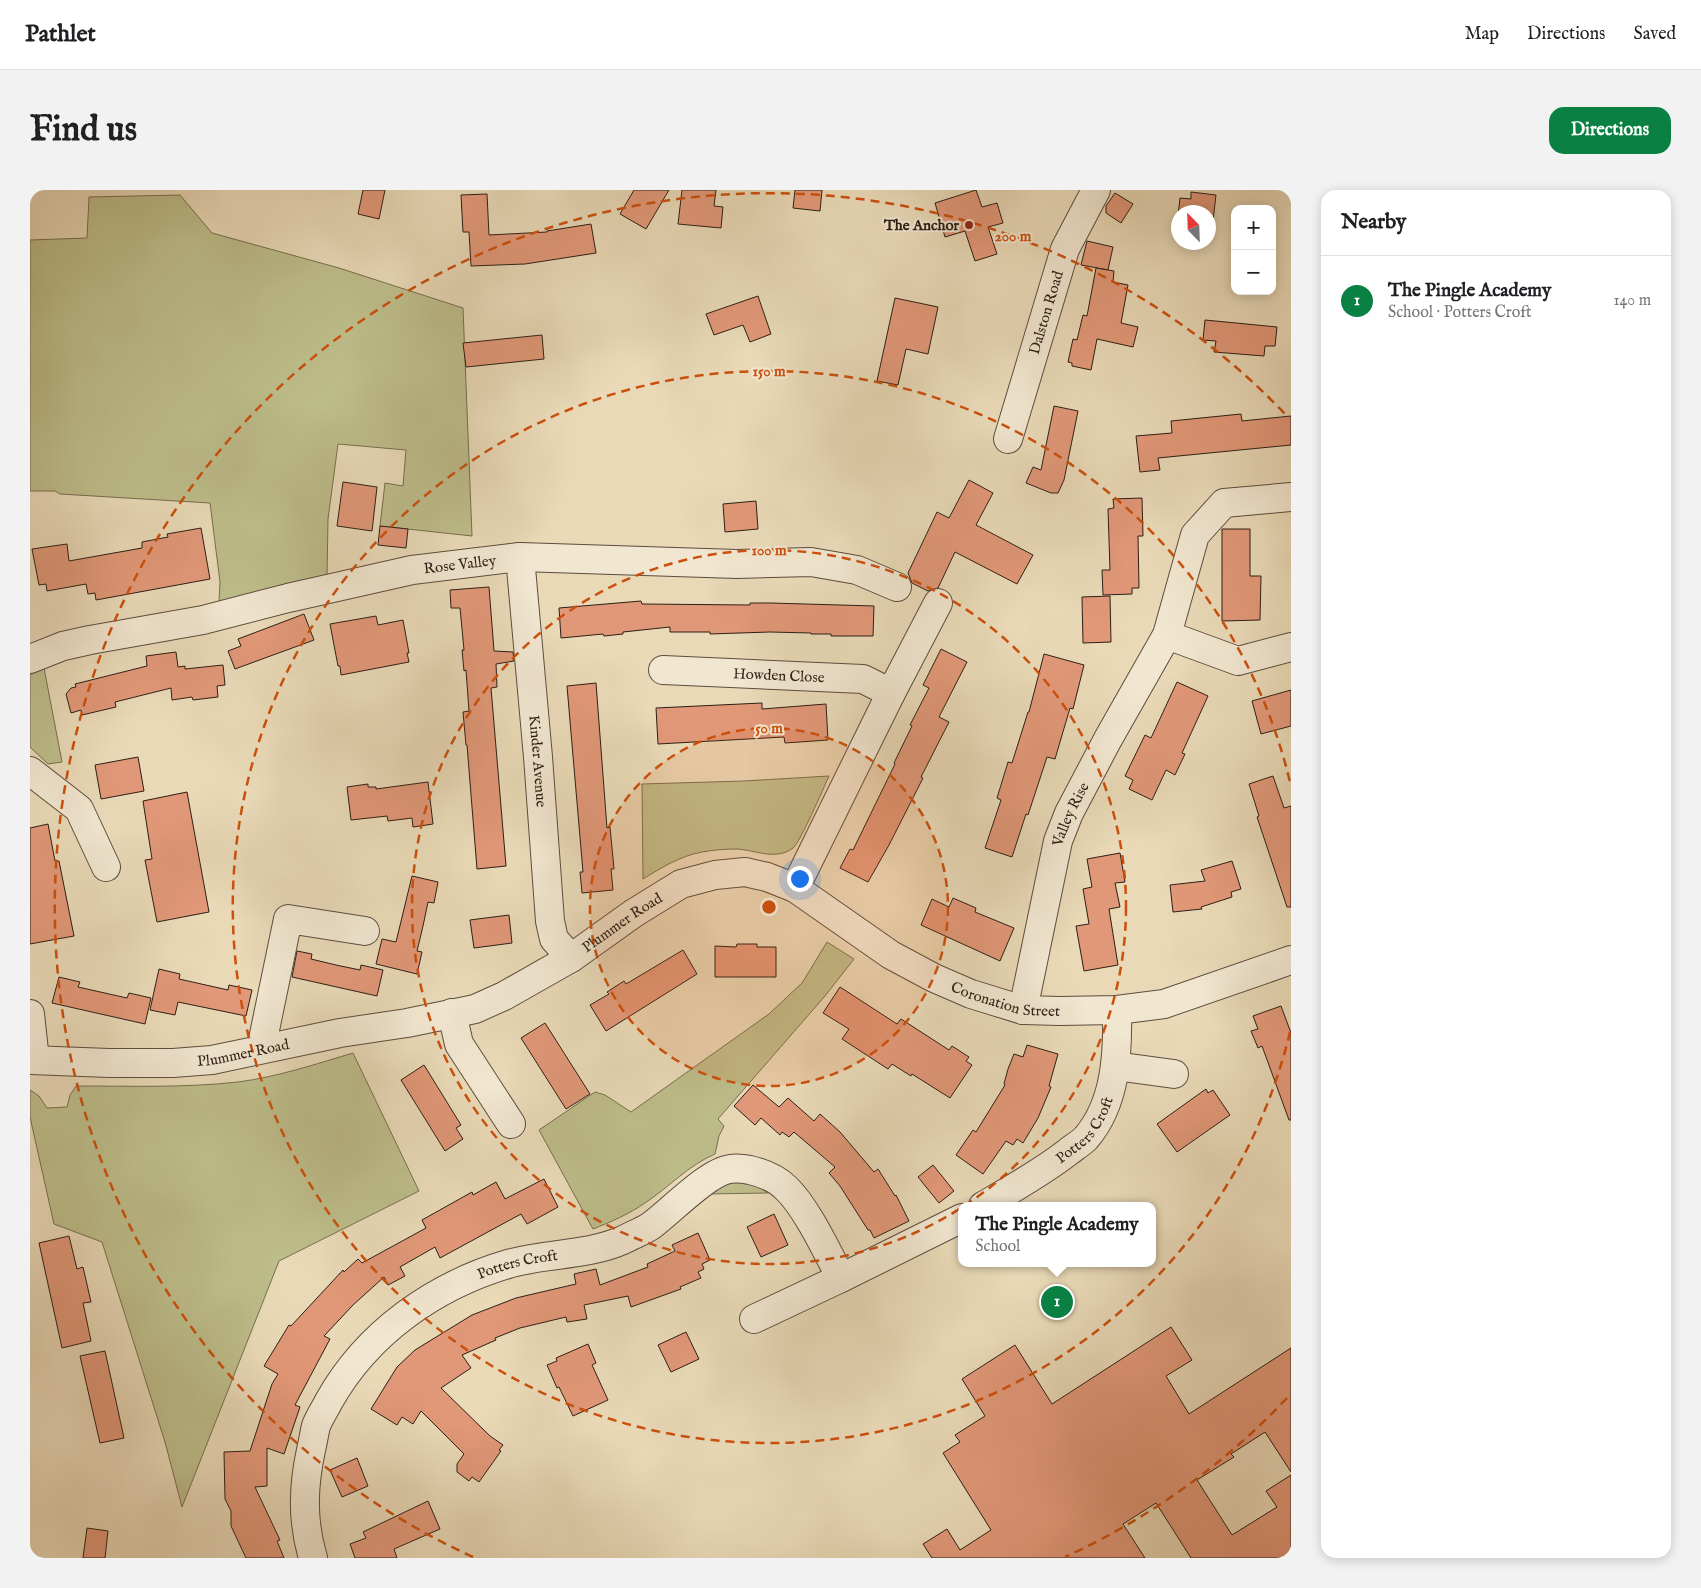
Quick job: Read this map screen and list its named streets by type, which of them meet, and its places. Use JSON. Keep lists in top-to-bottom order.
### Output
{
  "streets": {
    "street": [
      "Dalston Road",
      "Rose Valley",
      "Howden Close",
      "Kinder Avenue",
      "Valley Rise",
      "Plummer Road",
      "Coronation Street",
      "Potters Croft"
    ]
  },
  "crossings": [
    ["Rose Valley", "Kinder Avenue"],
    ["Kinder Avenue", "Plummer Road"],
    ["Valley Rise", "Coronation Street"],
    ["Plummer Road", "Coronation Street"],
    ["Coronation Street", "Potters Croft"]
  ],
  "places": ["The Anchor"],
  "north": "top left",
  "page": {
    "header": "Pathlet",
    "nav": ["Map", "Directions", "Saved"],
    "buttons": "Directions",
    "title": "Find us",
    "heading": "Nearby",
    "map_buttons": ["+", "−"],
    "list": [
      {
        "mark": "1",
        "name": "The Pingle Academy",
        "note": "School · Potters Croft",
        "value": "140 m"
      }
    ],
    "popup": ["The Pingle Academy", "School"],
    "pins": "1"
  },
  "rings": [
    "200 m",
    "150 m",
    "100 m",
    "50 m"
  ]
}
